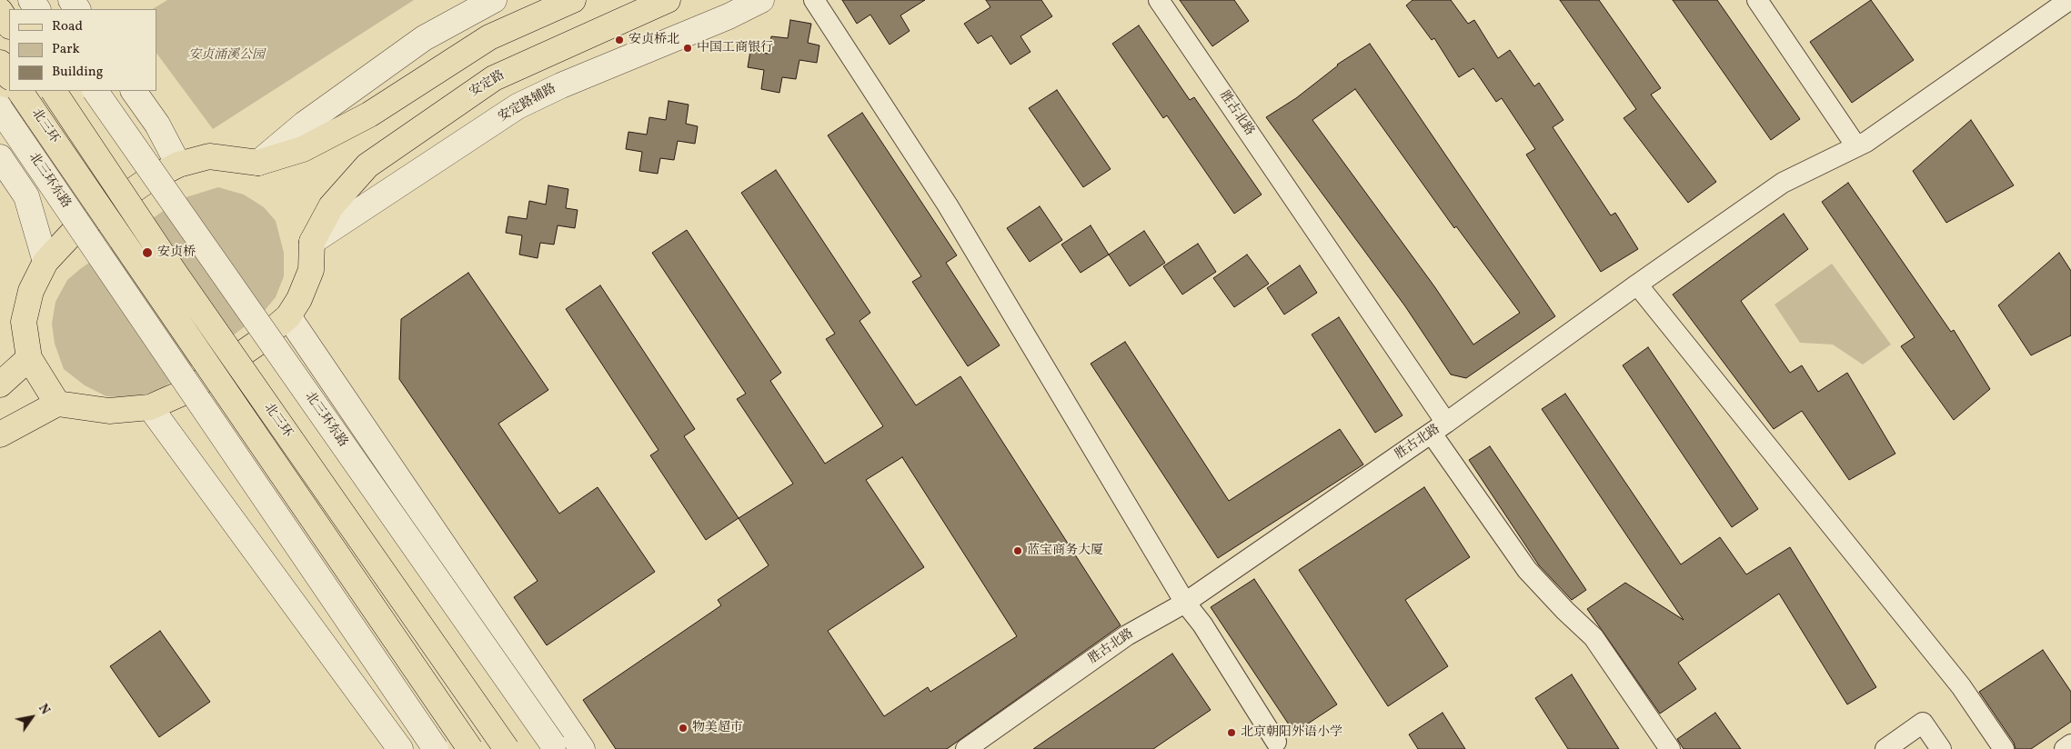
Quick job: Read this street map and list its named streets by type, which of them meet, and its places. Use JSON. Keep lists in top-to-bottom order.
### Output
{
  "streets": {
    "main road": ["安定路", "北三环"],
    "street": ["安定路辅路", "胜古北路", "北三环东路"]
  },
  "crossings": [
    ["安定路", "安定路辅路"]
  ],
  "parks": ["安贞涌溪公园"],
  "places": [
    "安贞桥北",
    "中国工商银行",
    "安贞桥",
    "蓝宝商务大厦",
    "物美超市",
    "北京朝阳外语小学"
  ],
  "legend": ["Road", "Park", "Building"],
  "north": "top right"
}
